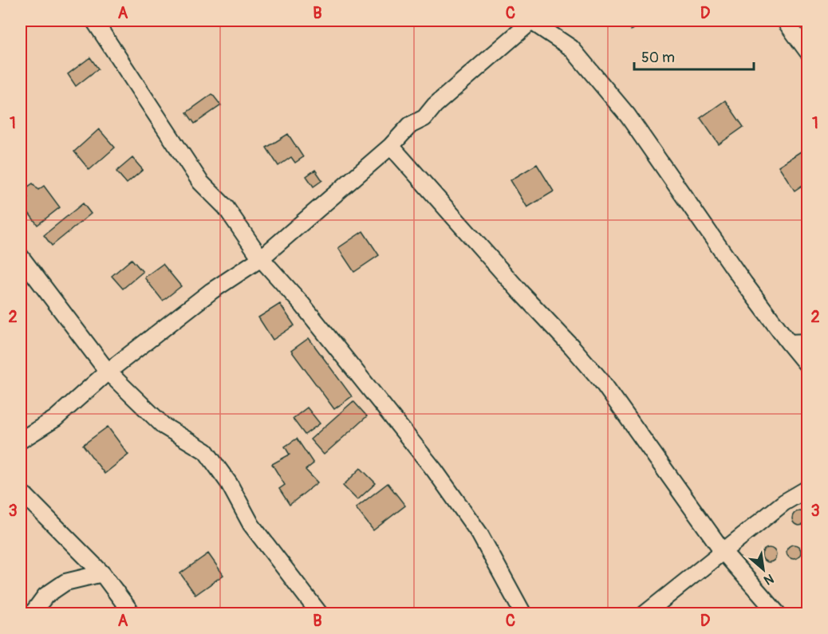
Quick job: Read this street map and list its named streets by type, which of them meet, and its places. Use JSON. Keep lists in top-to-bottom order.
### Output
{
  "scale_bar": "50 m",
  "north": "bottom right",
  "grid": {
    "columns": [
      "A",
      "B",
      "C",
      "D"
    ],
    "rows": ["1", "2", "3"]
  }
}
